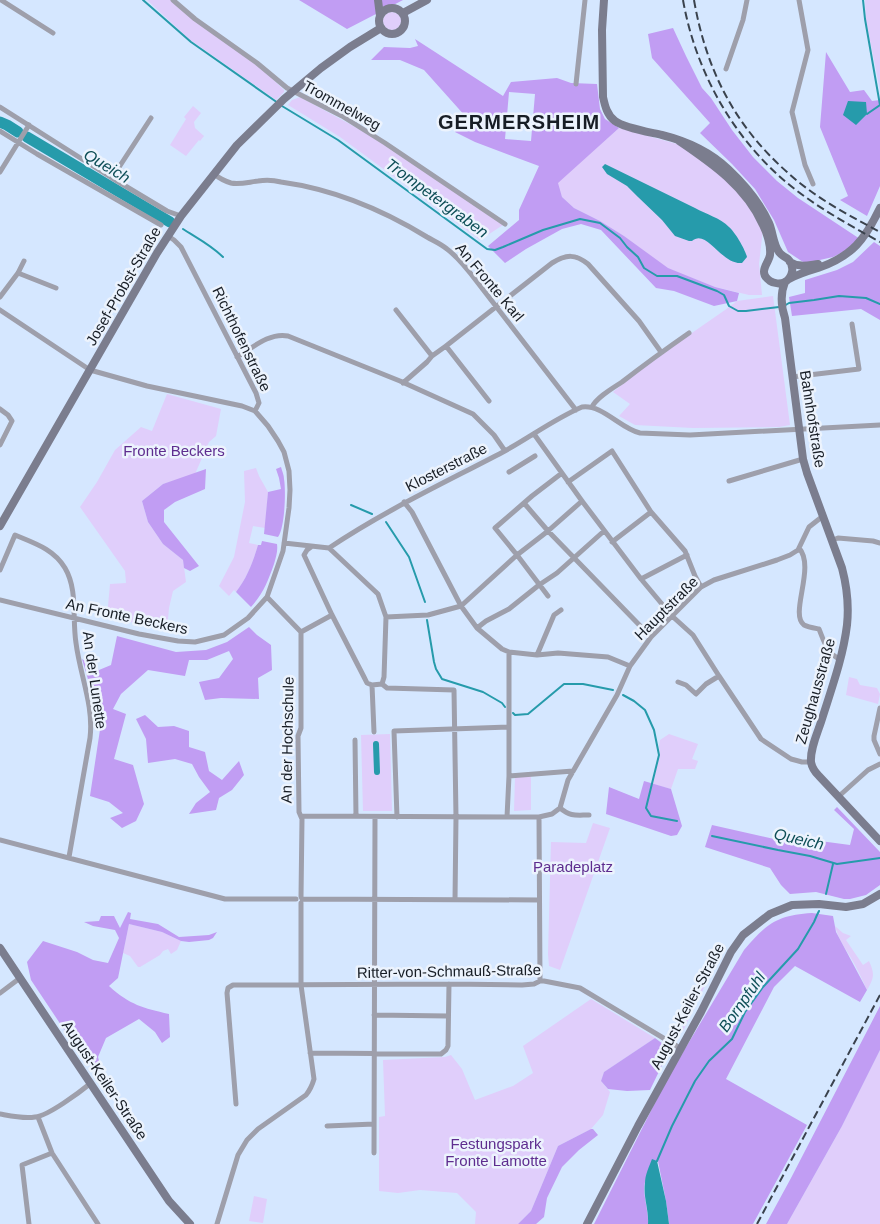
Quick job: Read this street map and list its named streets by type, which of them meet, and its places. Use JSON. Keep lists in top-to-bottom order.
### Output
{
  "streets": {
    "street": [
      "Trommelweg",
      "An Fronte Karl",
      "Josef-Probst-Straße",
      "Richthofenstraße",
      "Bahnhofstraße",
      "Klosterstraße",
      "Hauptstraße",
      "An Fronte Beckers",
      "An der Lunette",
      "Zeughausstraße",
      "An der Hochschule",
      "Ritter-von-Schmauß-Straße",
      "August-Keiler-Straße"
    ]
  },
  "crossings": [
    ["Trommelweg", "Josef-Probst-Straße"],
    ["An Fronte Karl", "Josef-Probst-Straße"],
    ["An Fronte Karl", "Klosterstraße"],
    ["Josef-Probst-Straße", "Richthofenstraße"],
    ["Richthofenstraße", "An Fronte Beckers"],
    ["Bahnhofstraße", "Zeughausstraße"],
    ["An Fronte Beckers", "An der Lunette"],
    ["An der Hochschule", "Ritter-von-Schmauß-Straße"],
    ["Ritter-von-Schmauß-Straße", "August-Keiler-Straße"]
  ],
  "districts": ["GERMERSHEIM"],
  "water": ["Queich", "Trompetergraben", "Bornpfuhl"],
  "parks": ["Fronte Beckers", "Paradeplatz", "Festungspark Fronte Lamotte"]
}
